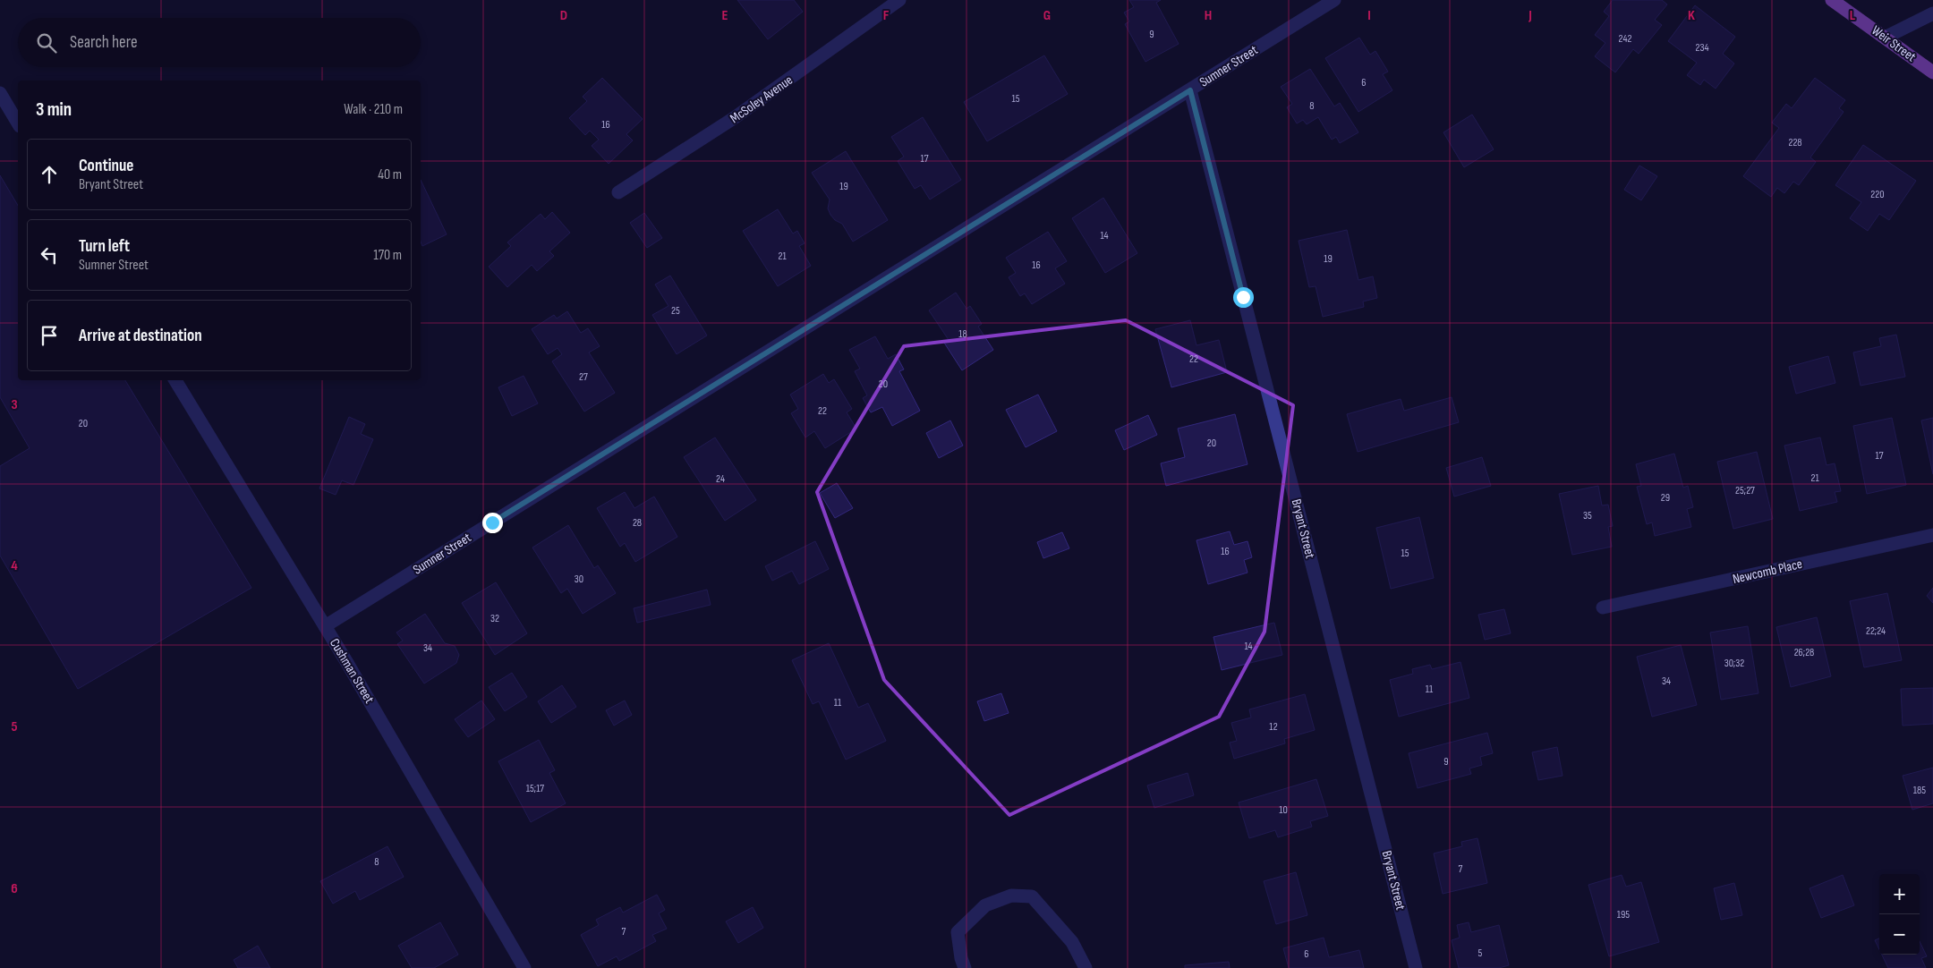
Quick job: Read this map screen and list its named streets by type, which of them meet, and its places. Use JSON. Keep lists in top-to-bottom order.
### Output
{
  "streets": {
    "main road": ["Weir Street"],
    "street": [
      "Sumner Street",
      "McSoley Avenue",
      "Bryant Street",
      "Newcomb Place",
      "Cushman Street"
    ]
  },
  "crossings": [
    ["Sumner Street", "Bryant Street"],
    ["Sumner Street", "Cushman Street"]
  ],
  "house_numbers": [
    "9",
    "242",
    "234",
    "6",
    "15",
    "8",
    "16",
    "228",
    "17",
    "19",
    "220",
    "14",
    "21",
    "19",
    "16",
    "25",
    "18",
    "22",
    "27",
    "20",
    "22",
    "20",
    "20",
    "17",
    "21",
    "24",
    "25;27",
    "29",
    "35",
    "28",
    "16",
    "15",
    "30",
    "32",
    "22;24",
    "14",
    "34",
    "26;28",
    "30;32",
    "34",
    "11",
    "11",
    "12",
    "9",
    "15;17",
    "185",
    "10",
    "8",
    "7",
    "195",
    "7",
    "5",
    "6"
  ],
  "page": {
    "search": "Search here",
    "heading": ["3 min", "Walk · 210 m"],
    "list": [
      ["Continue", "Bryant Street", "40 m"],
      ["Turn left", "Sumner Street", "170 m"],
      "Arrive at destination"
    ],
    "map_buttons": ["+", "−"]
  },
  "grid": {
    "columns": [
      "D",
      "E",
      "F",
      "G",
      "H",
      "I",
      "J",
      "K",
      "L"
    ],
    "rows": [
      "3",
      "4",
      "5",
      "6"
    ]
  }
}
